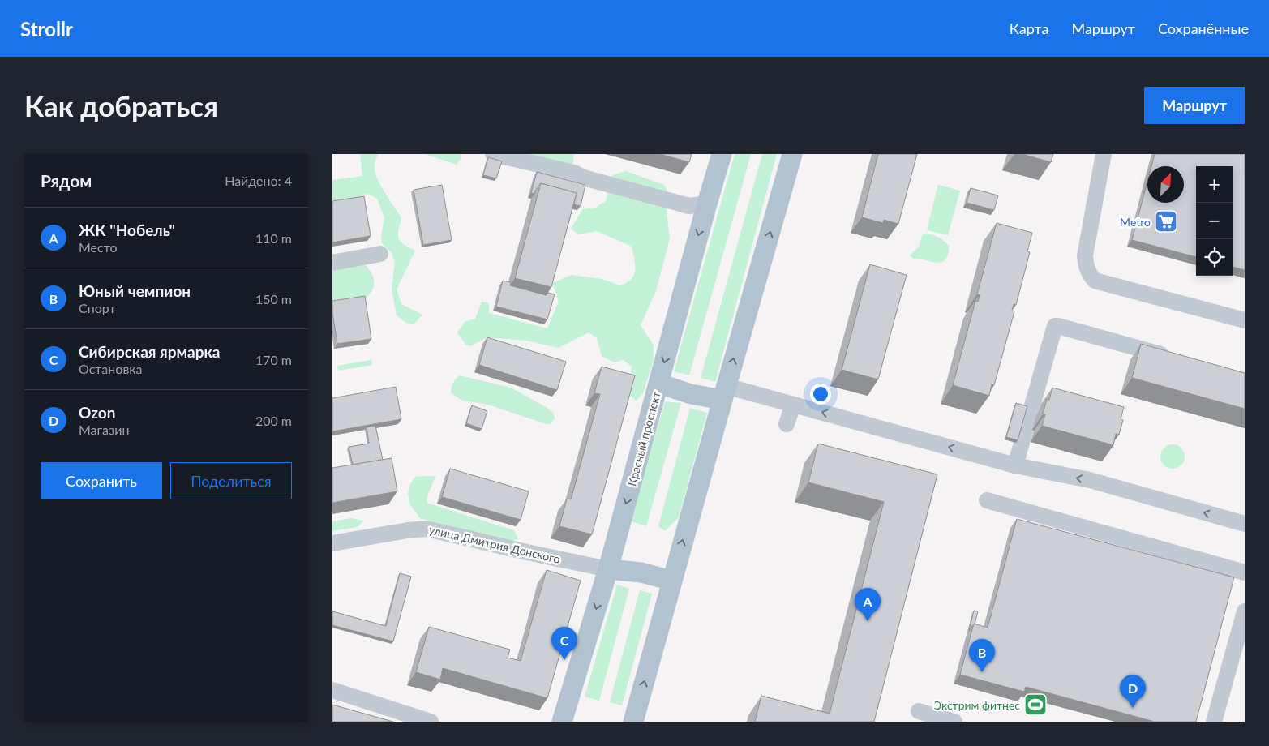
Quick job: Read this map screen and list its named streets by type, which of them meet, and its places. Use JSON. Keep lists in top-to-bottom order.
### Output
{
  "streets": {
    "main road": ["Красный проспект"],
    "street": ["улица Дмитрия Донского"]
  },
  "crossings": [
    ["Красный проспект", "улица Дмитрия Донского"]
  ],
  "places": {
    "supermarket": ["Metro"],
    "sports": ["Экстрим фитнес"]
  },
  "north": "top right",
  "page": {
    "header": "Strollr",
    "nav": ["Карта", "Маршрут", "Сохранённые"],
    "buttons": [
      "Маршрут",
      ["Сохранить", "Поделиться"]
    ],
    "title": "Как добраться",
    "heading": ["Рядом", "Найдено: 4"],
    "map_buttons": ["+", "−"],
    "list": [
      {
        "mark": "A",
        "name": "ЖК \"Нобель\"",
        "note": "Место",
        "value": "110 m"
      },
      {
        "mark": "B",
        "name": "Юный чемпион",
        "note": "Спорт",
        "value": "150 m"
      },
      {
        "mark": "C",
        "name": "Сибирская ярмарка",
        "note": "Остановка",
        "value": "170 m"
      },
      {
        "mark": "D",
        "name": "Ozon",
        "note": "Магазин",
        "value": "200 m"
      }
    ],
    "pins": [
      "A",
      "C",
      "B",
      "D"
    ]
  }
}
